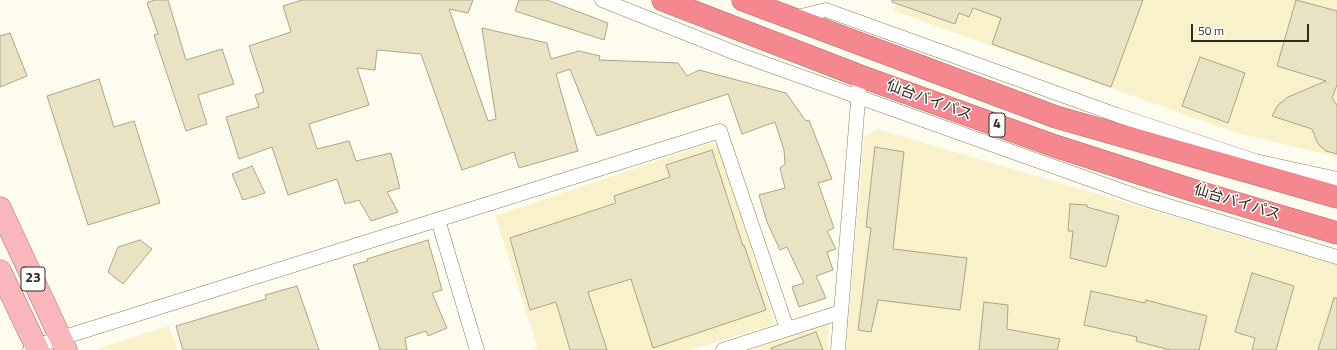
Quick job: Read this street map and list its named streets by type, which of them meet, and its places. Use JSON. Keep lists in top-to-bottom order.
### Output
{
  "streets": {
    "highway": ["仙台バイパス", "4"],
    "main road": ["23"]
  },
  "scale_bar": "50 m"
}
